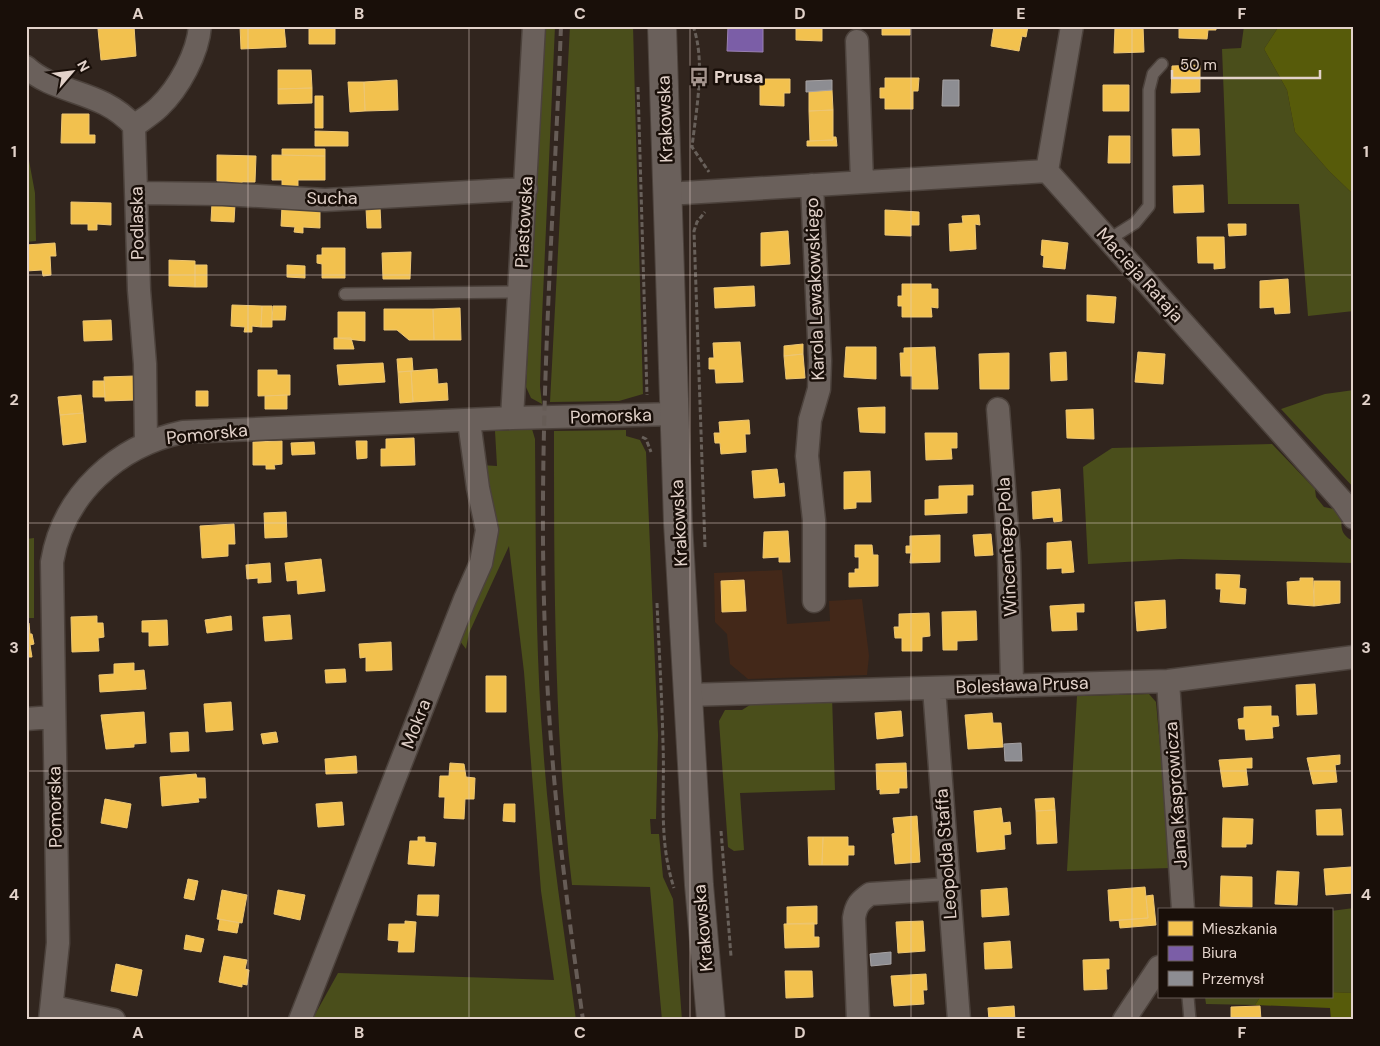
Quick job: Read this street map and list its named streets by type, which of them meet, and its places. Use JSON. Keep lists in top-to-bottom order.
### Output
{
  "streets": {
    "main road": ["Krakowska"],
    "street": [
      "Sucha",
      "Piastowska",
      "Podlaska",
      "Macieja Rataja",
      "Karola Lewakowskiego",
      "Pomorska",
      "Wincentego Pola",
      "Bolesława Prusa",
      "Mokra",
      "Jana Kasprowicza",
      "Leopolda Staffa"
    ]
  },
  "crossings": [
    ["Krakowska", "Pomorska"],
    ["Krakowska", "Bolesława Prusa"],
    ["Sucha", "Piastowska"],
    ["Sucha", "Podlaska"],
    ["Piastowska", "Pomorska"],
    ["Podlaska", "Pomorska"],
    ["Pomorska", "Mokra"],
    ["Wincentego Pola", "Bolesława Prusa"],
    ["Bolesława Prusa", "Jana Kasprowicza"],
    ["Bolesława Prusa", "Leopolda Staffa"]
  ],
  "places": {
    "bus stop": ["Prusa"]
  },
  "legend": ["Mieszkania", "Biura", "Przemysł"],
  "scale_bar": "50 m",
  "north": "top right",
  "grid": {
    "columns": [
      "A",
      "B",
      "C",
      "D",
      "E",
      "F"
    ],
    "rows": [
      "1",
      "2",
      "3",
      "4"
    ]
  }
}
